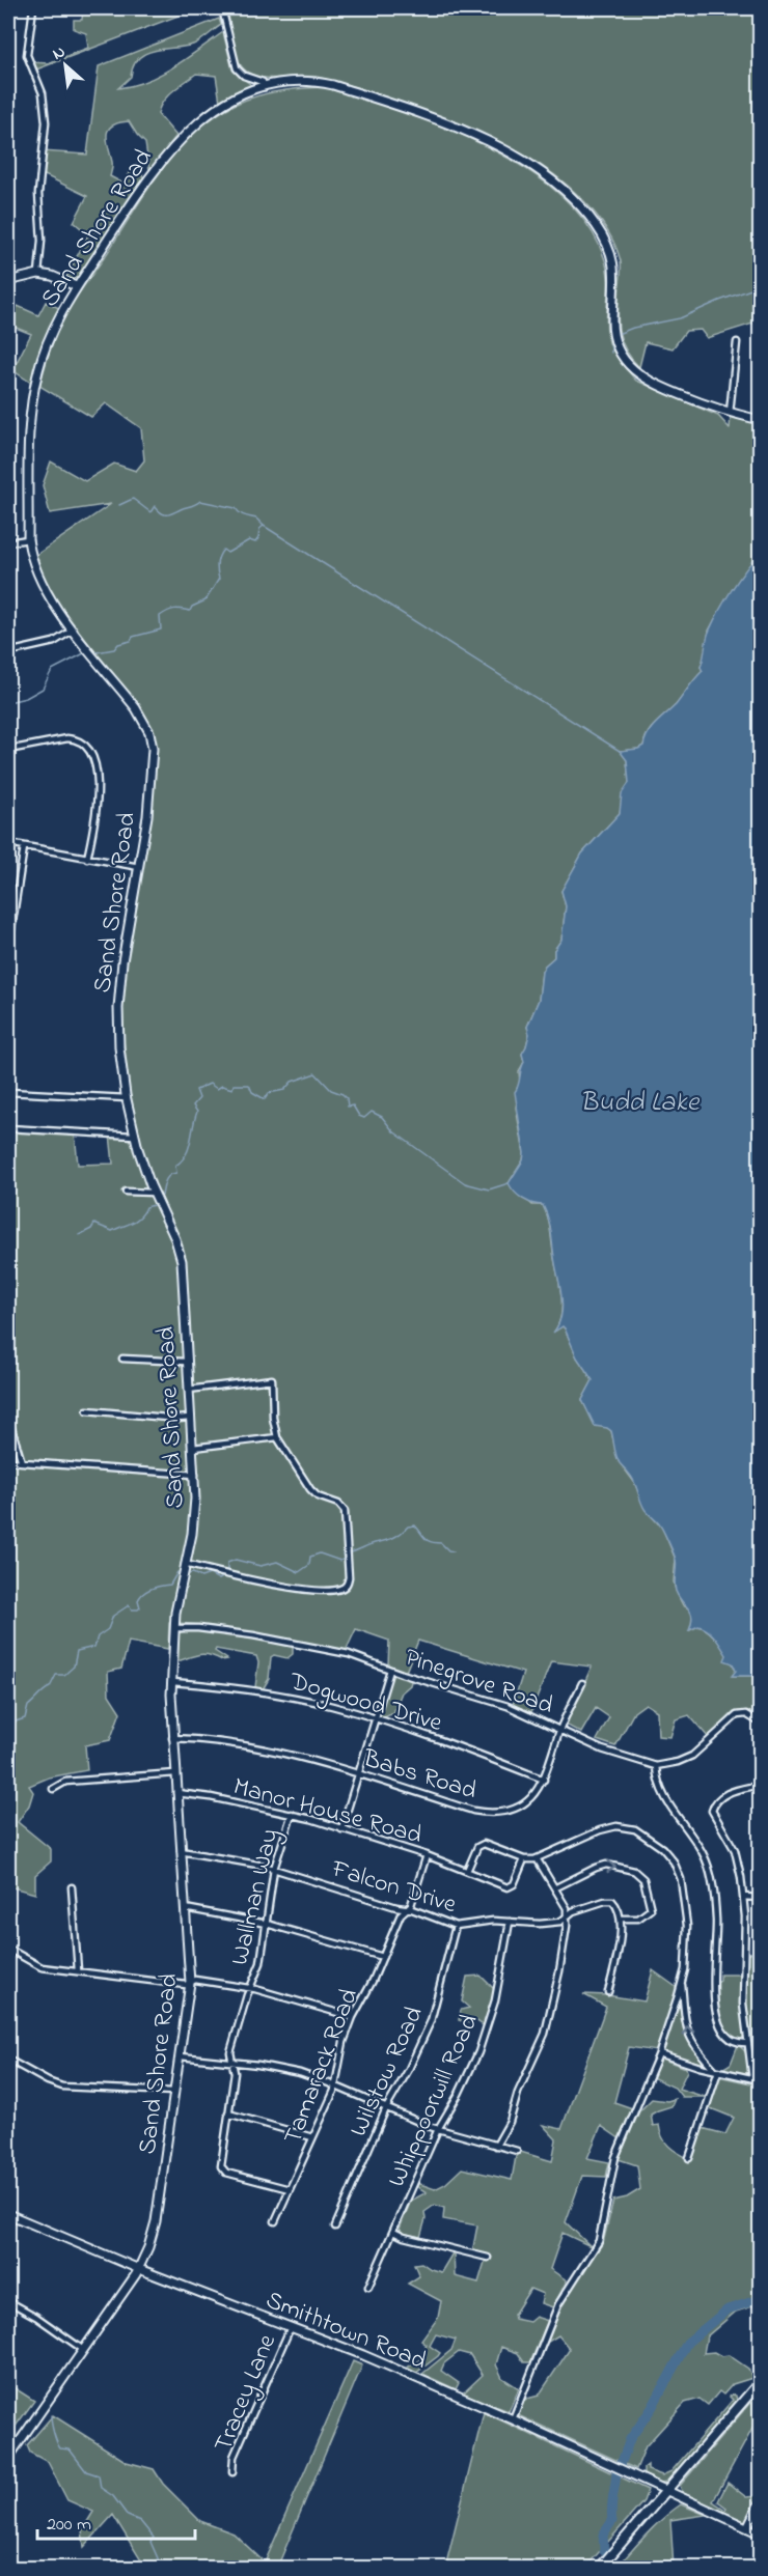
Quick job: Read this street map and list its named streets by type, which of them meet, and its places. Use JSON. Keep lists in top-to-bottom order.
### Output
{
  "streets": {
    "street": [
      "Sand Shore Road",
      "Pinegrove Road",
      "Dogwood Drive",
      "Babs Road",
      "Manor House Road",
      "Falcon Drive",
      "Wallman Way",
      "Tamarack Road",
      "Wilstow Road",
      "Whippoorwill Road",
      "Smithtown Road",
      "Tracey Lane"
    ]
  },
  "crossings": [
    ["Sand Shore Road", "Pinegrove Road"],
    ["Sand Shore Road", "Dogwood Drive"],
    ["Sand Shore Road", "Babs Road"],
    ["Sand Shore Road", "Manor House Road"],
    ["Sand Shore Road", "Falcon Drive"],
    ["Sand Shore Road", "Smithtown Road"],
    ["Pinegrove Road", "Babs Road"],
    ["Dogwood Drive", "Babs Road"],
    ["Manor House Road", "Wallman Way"],
    ["Manor House Road", "Tamarack Road"],
    ["Falcon Drive", "Wallman Way"],
    ["Falcon Drive", "Tamarack Road"],
    ["Falcon Drive", "Wilstow Road"],
    ["Falcon Drive", "Whippoorwill Road"],
    ["Wallman Way", "Tamarack Road"],
    ["Smithtown Road", "Tracey Lane"]
  ],
  "water": ["Budd Lake"],
  "scale_bar": "200 m",
  "north": "top left"
}
